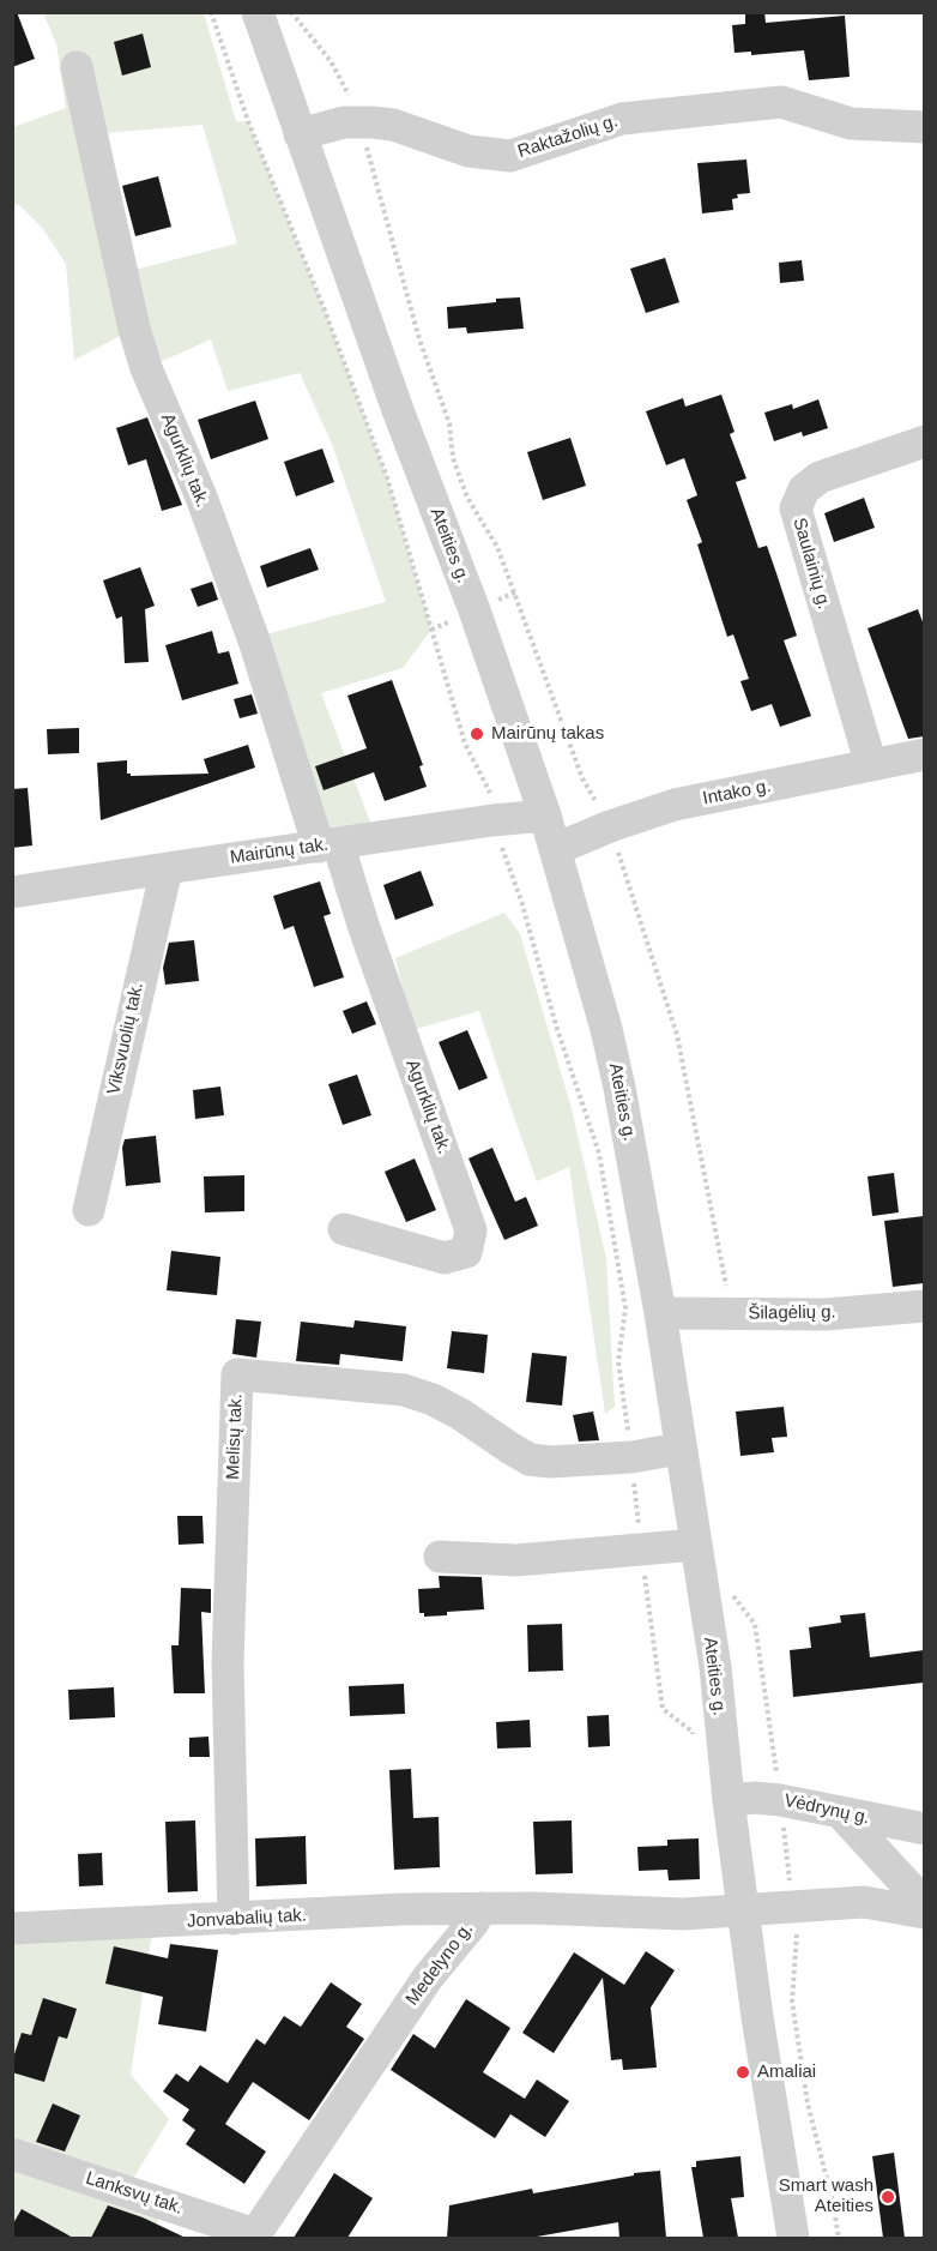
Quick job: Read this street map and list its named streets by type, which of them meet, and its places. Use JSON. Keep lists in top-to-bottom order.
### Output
{
  "streets": {
    "street": [
      "Raktažolių g.",
      "Agurklių tak.",
      "Ateities g.",
      "Saulainių g.",
      "Intako g.",
      "Mairūnų tak.",
      "Viksvuolių tak.",
      "Šilagėlių g.",
      "Melisų tak.",
      "Vėdrynų g.",
      "Jonvabalių tak.",
      "Medelyno g.",
      "Lanksvų tak."
    ]
  },
  "crossings": [
    ["Raktažolių g.", "Ateities g."],
    ["Agurklių tak.", "Mairūnų tak."],
    ["Ateities g.", "Intako g."],
    ["Ateities g.", "Mairūnų tak."],
    ["Ateities g.", "Šilagėlių g."],
    ["Ateities g.", "Melisų tak."],
    ["Ateities g.", "Vėdrynų g."],
    ["Ateities g.", "Medelyno g."],
    ["Saulainių g.", "Intako g."],
    ["Mairūnų tak.", "Viksvuolių tak."],
    ["Melisų tak.", "Jonvabalių tak."],
    ["Jonvabalių tak.", "Medelyno g."],
    ["Medelyno g.", "Lanksvų tak."]
  ],
  "places": ["Mairūnų takas", "Amaliai", "Smart wash Ateities"]
}
